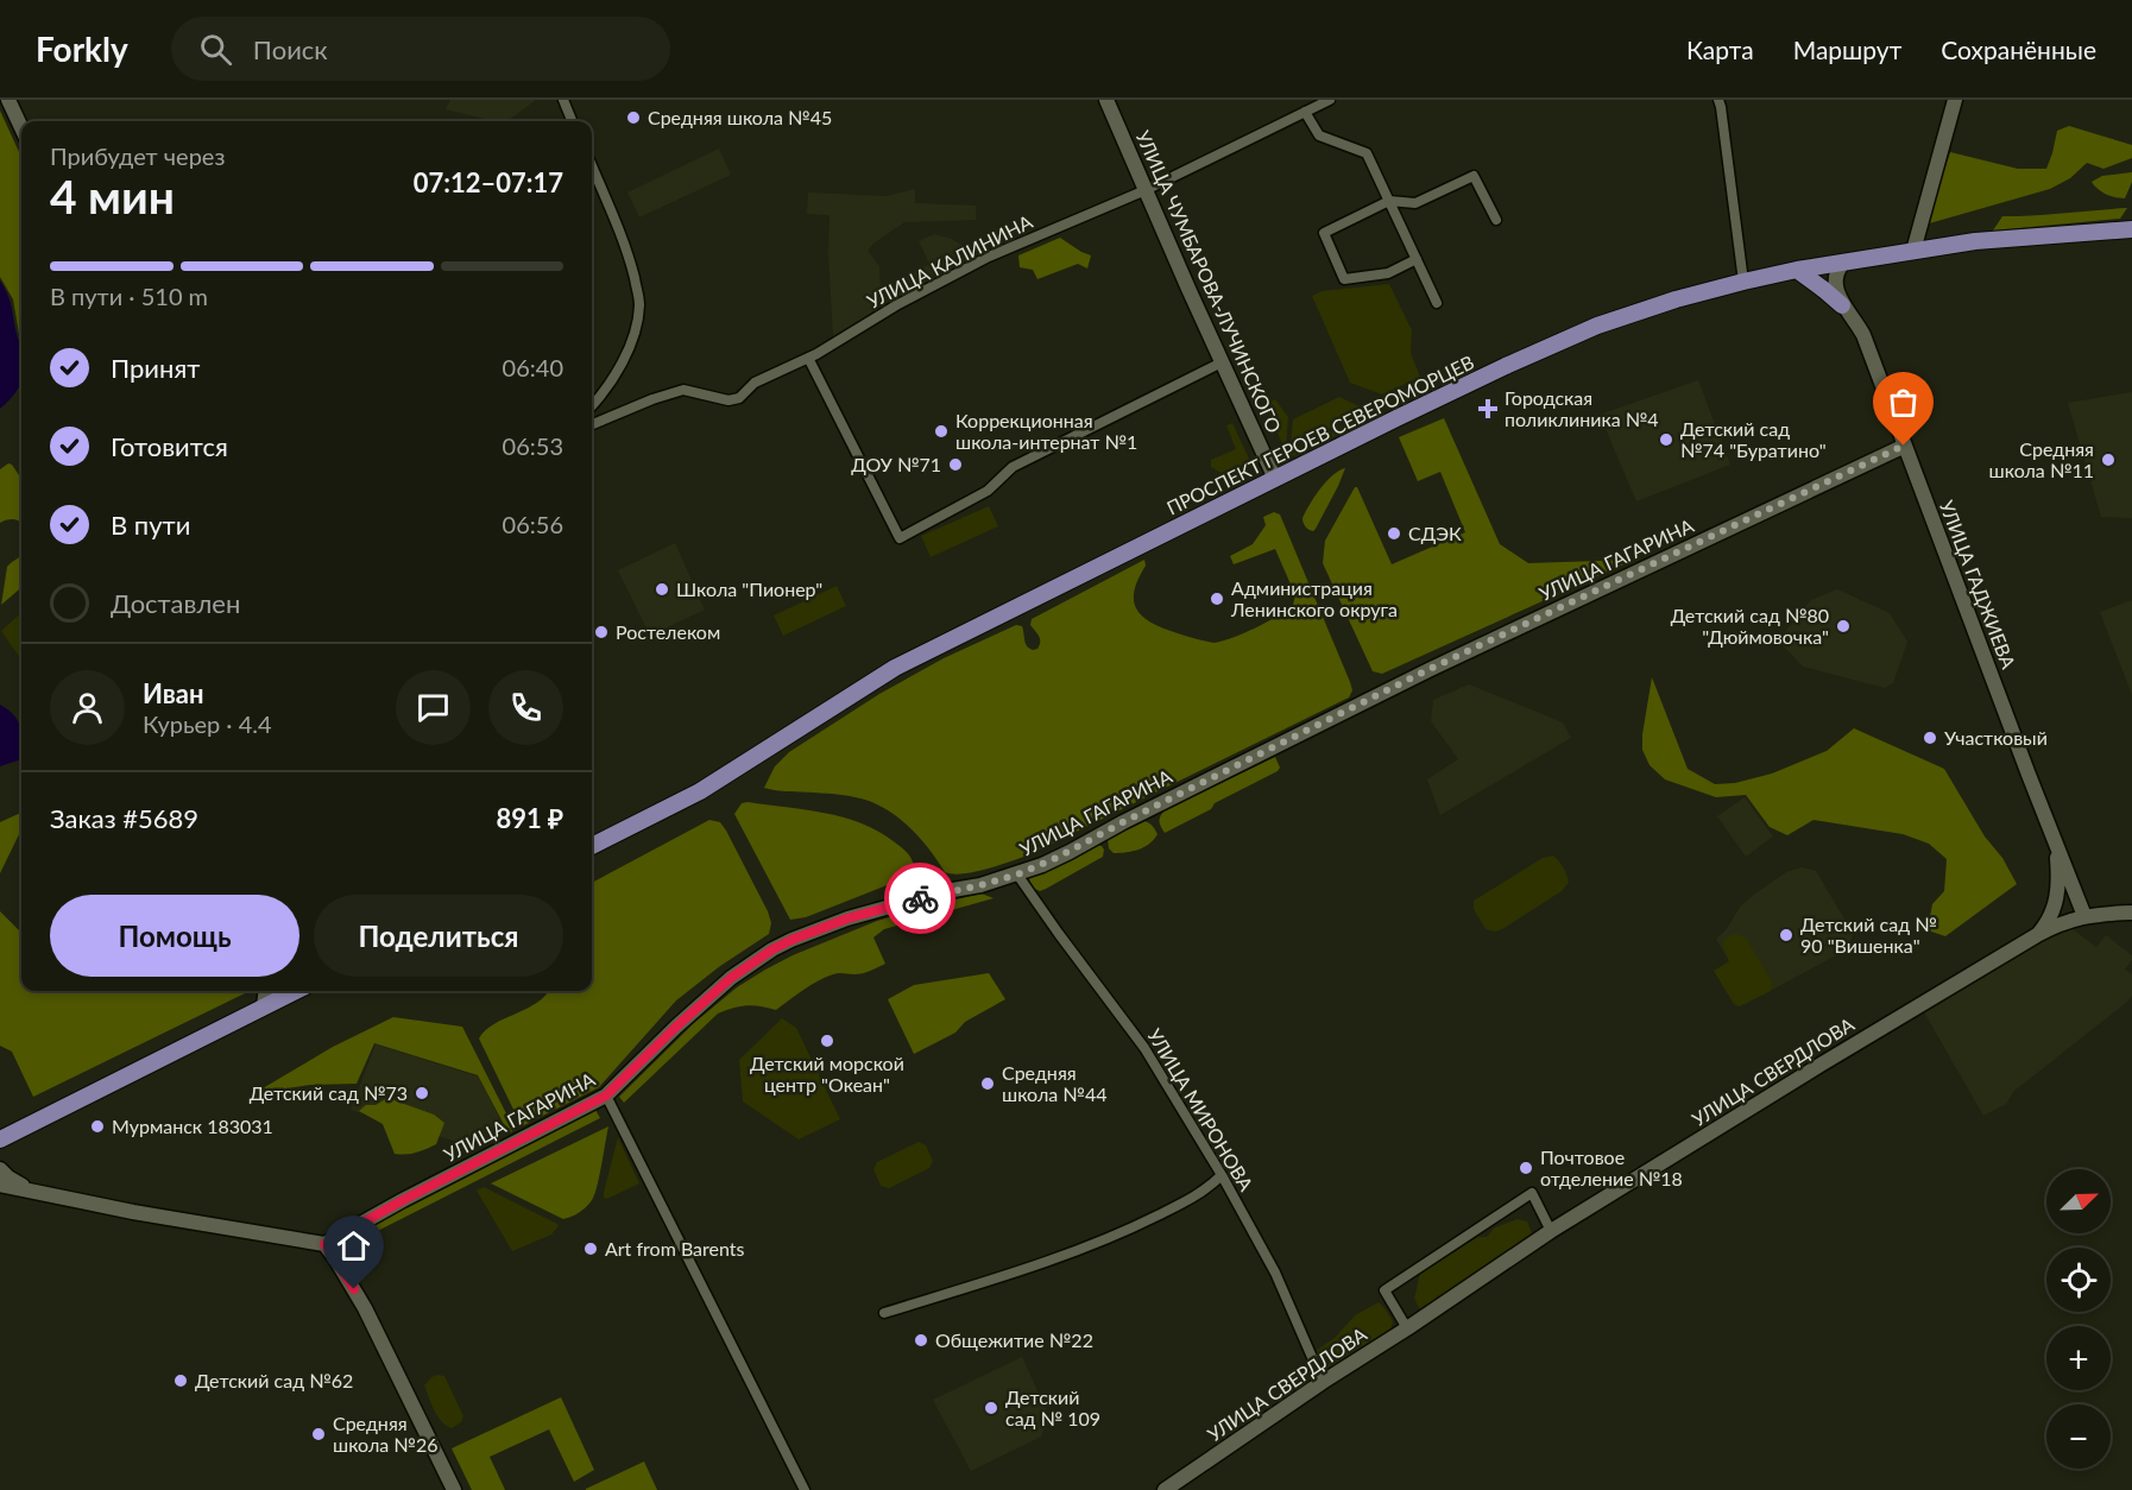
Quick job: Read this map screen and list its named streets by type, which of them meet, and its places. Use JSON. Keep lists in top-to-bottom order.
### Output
{
  "streets": {
    "main road": ["ПРОСПЕКТ ГЕРОЕВ СЕВЕРОМОРЦЕВ"],
    "street": [
      "УЛИЦА КАЛИНИНА",
      "УЛИЦА ЧУМБАРОВА-ЛУЧИНСКОГО",
      "УЛИЦА ГАГАРИНА",
      "УЛИЦА ГАДЖИЕВА",
      "УЛИЦА СВЕРДЛОВА",
      "УЛИЦА МИРОНОВА"
    ]
  },
  "crossings": [
    ["УЛИЦА КАЛИНИНА", "УЛИЦА ЧУМБАРОВА-ЛУЧИНСКОГО"],
    ["УЛИЦА ЧУМБАРОВА-ЛУЧИНСКОГО", "ПРОСПЕКТ ГЕРОЕВ СЕВЕРОМОРЦЕВ"],
    ["ПРОСПЕКТ ГЕРОЕВ СЕВЕРОМОРЦЕВ", "УЛИЦА ГАДЖИЕВА"],
    ["УЛИЦА ГАГАРИНА", "УЛИЦА ГАДЖИЕВА"],
    ["УЛИЦА ГАГАРИНА", "УЛИЦА МИРОНОВА"],
    ["УЛИЦА ГАДЖИЕВА", "УЛИЦА СВЕРДЛОВА"],
    ["УЛИЦА СВЕРДЛОВА", "УЛИЦА МИРОНОВА"]
  ],
  "places": {
    "other": [
      "Средняя школа №45",
      "Коррекционная школа-интернат №1",
      "Детский сад №74 \"Буратино\"",
      "Средняя школа №11",
      "ДОУ №71",
      "СДЭК",
      "Школа \"Пионер\"",
      "Администрация Ленинского округа",
      "Детский сад №80 \"Дюймовочка\"",
      "Ростелеком",
      "Участковый",
      "Детский сад № 90 \"Вишенка\"",
      "Детский морской центр \"Океан\"",
      "Средняя школа №44",
      "Детский сад №73",
      "Мурманск 183031",
      "Почтовое отделение №18",
      "Art from Barents",
      "Общежитие №22",
      "Детский сад №62",
      "Детский сад № 109",
      "Средняя школа №26"
    ],
    "health": ["Городская поликлиника №4"]
  },
  "north": "top right",
  "page": {
    "header": "Forkly",
    "search": "Поиск",
    "nav": ["Карта", "Маршрут", "Сохранённые"],
    "heading": ["4 мин", "Прибудет через", "07:12–07:17"],
    "panel": [
      "Иван",
      "Курьер · 4.4",
      "Заказ #5689",
      "891 ₽"
    ],
    "bar": "В пути · 510 m",
    "list": [
      ["Принят", "06:40"],
      ["Готовится", "06:53"],
      ["В пути", "06:56"],
      "Доставлен"
    ],
    "buttons": ["Помощь", "Поделиться"],
    "map_buttons": ["+", "−"]
  }
}
